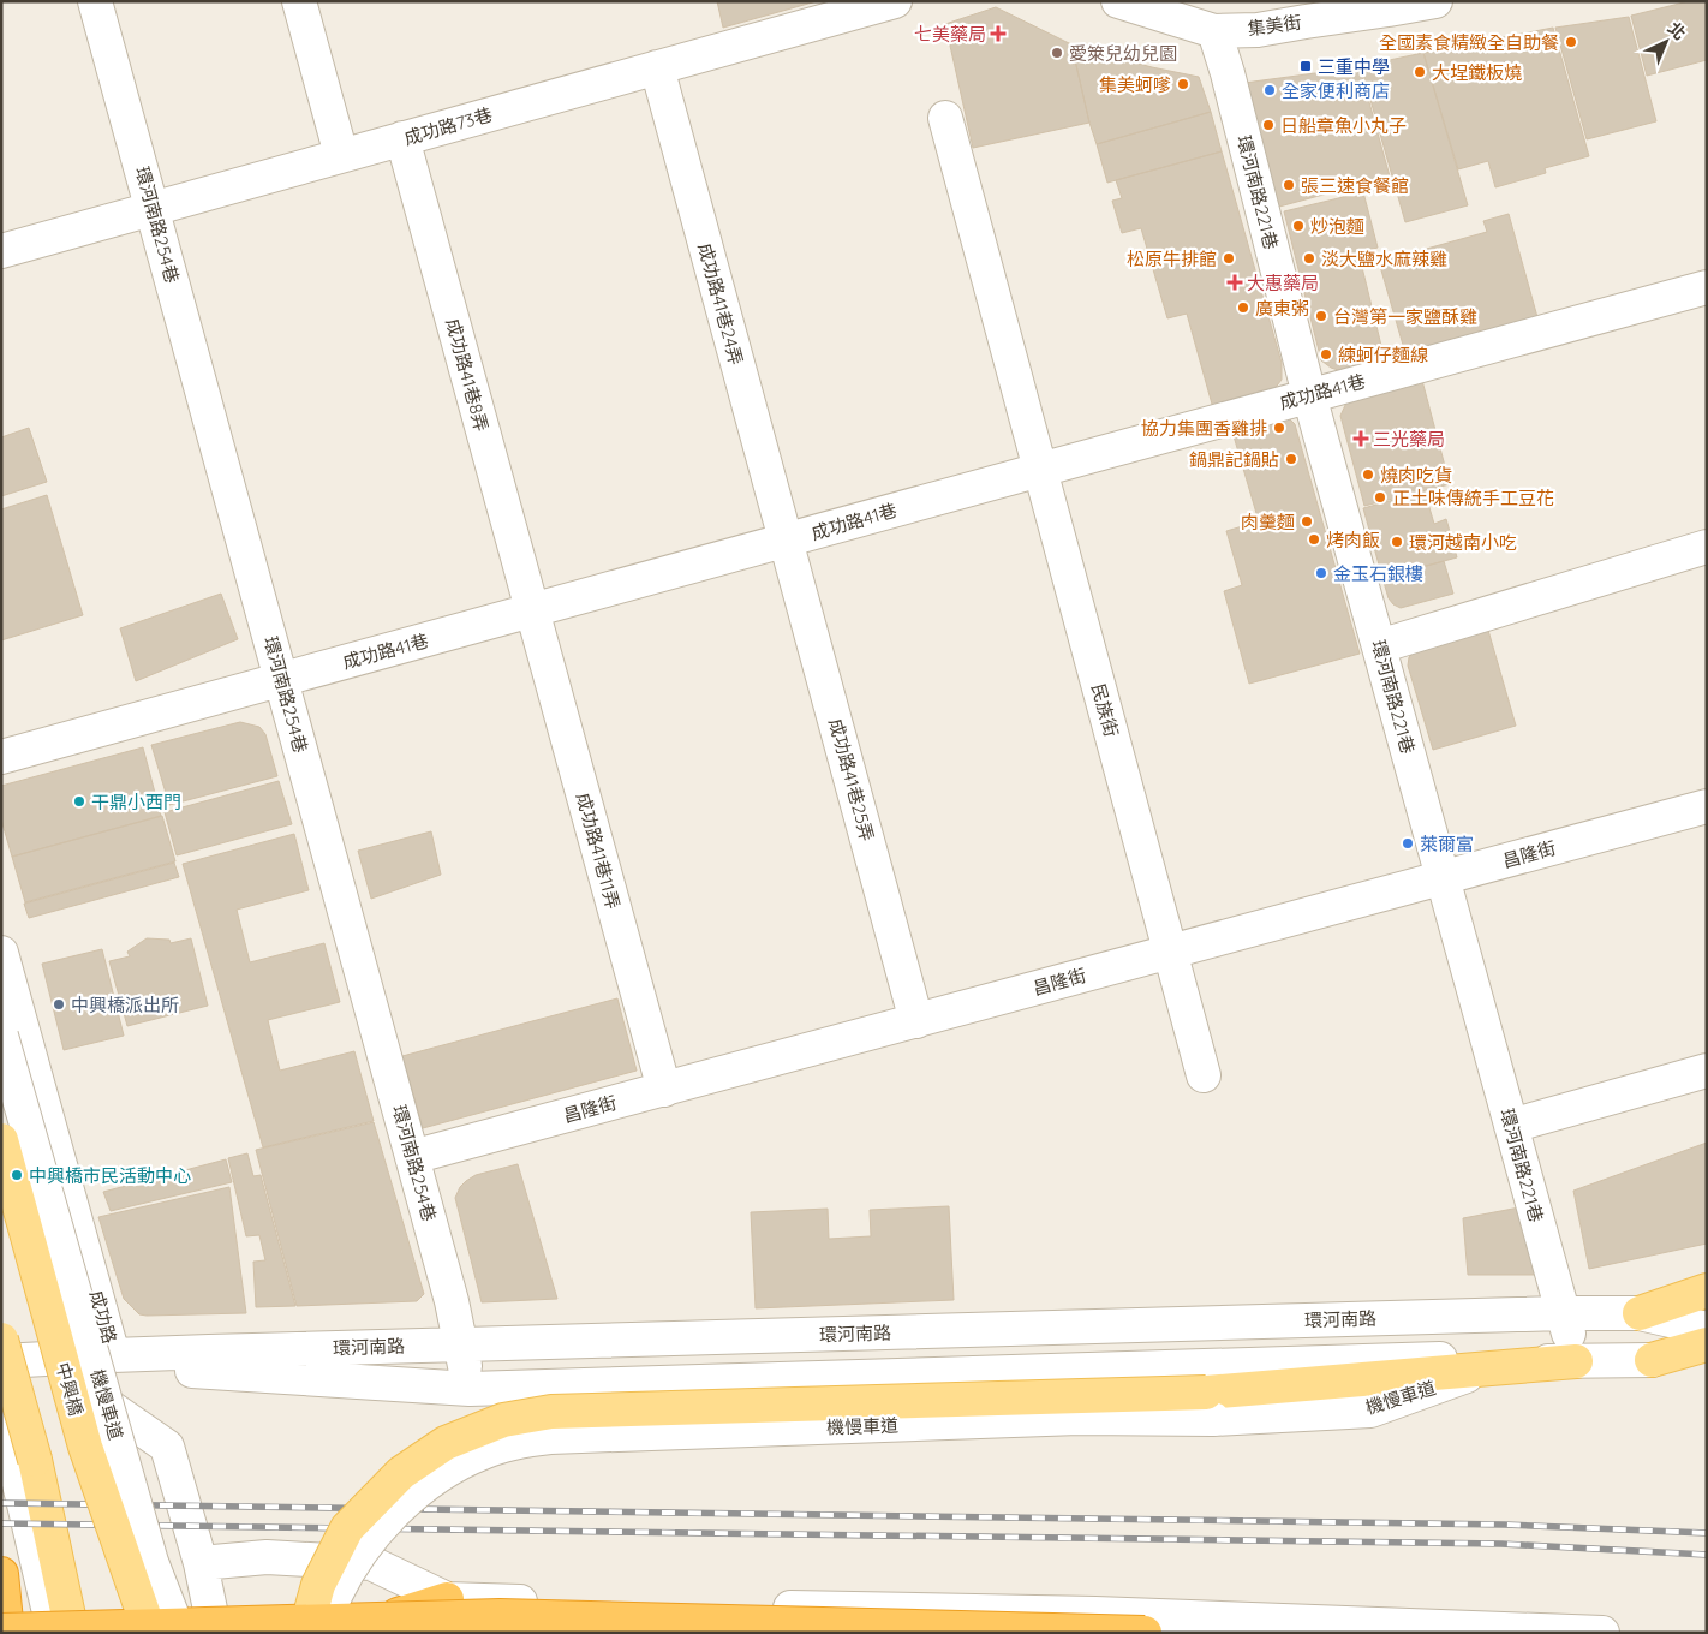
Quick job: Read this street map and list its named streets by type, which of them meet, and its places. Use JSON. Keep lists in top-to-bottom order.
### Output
{
  "streets": {
    "main road": ["中興橋"],
    "street": [
      "集美街",
      "成功路73巷",
      "環河南路221巷",
      "環河南路254巷",
      "成功路41巷24弄",
      "成功路41巷8弄",
      "成功路41巷",
      "民族街",
      "成功路41巷25弄",
      "成功路41巷11弄",
      "昌隆街",
      "成功路",
      "環河南路",
      "機慢車道"
    ]
  },
  "crossings": [
    ["集美街", "環河南路221巷"],
    ["成功路73巷", "環河南路254巷"],
    ["成功路73巷", "成功路41巷24弄"],
    ["成功路73巷", "成功路41巷8弄"],
    ["環河南路221巷", "成功路41巷"],
    ["環河南路221巷", "昌隆街"],
    ["環河南路221巷", "環河南路"],
    ["環河南路254巷", "成功路41巷"],
    ["環河南路254巷", "昌隆街"],
    ["環河南路254巷", "環河南路"],
    ["成功路41巷24弄", "成功路41巷"],
    ["成功路41巷24弄", "成功路41巷25弄"],
    ["成功路41巷8弄", "成功路41巷"],
    ["成功路41巷8弄", "成功路41巷11弄"],
    ["成功路41巷", "民族街"],
    ["成功路41巷", "成功路41巷25弄"],
    ["成功路41巷", "成功路41巷11弄"],
    ["民族街", "昌隆街"],
    ["成功路41巷25弄", "昌隆街"],
    ["成功路41巷11弄", "昌隆街"],
    ["成功路", "環河南路"]
  ],
  "places": {
    "health": ["七美藥局", "大惠藥局", "三光藥局"],
    "other": [
      "全國素食精緻全自助餐",
      "愛箂兒幼兒園",
      "大埕鐵板燒",
      "集美蚵嗲",
      "全家便利商店",
      "日船章魚小丸子",
      "張三速食餐館",
      "炒泡麵",
      "松原牛排館",
      "淡大鹽水麻辣雞",
      "廣東粥",
      "台灣第一家鹽酥雞",
      "練蚵仔麵線",
      "協力集團香雞排",
      "鍋鼎記鍋貼",
      "燒肉吃貨",
      "正土味傳統手工豆花",
      "肉羹麵",
      "烤肉飯",
      "環河越南小吃",
      "金玉石銀樓",
      "干鼎小西門",
      "萊爾富",
      "中興橋派出所",
      "中興橋市民活動中心"
    ],
    "transit": ["三重中學"]
  },
  "north": "top right"
}
